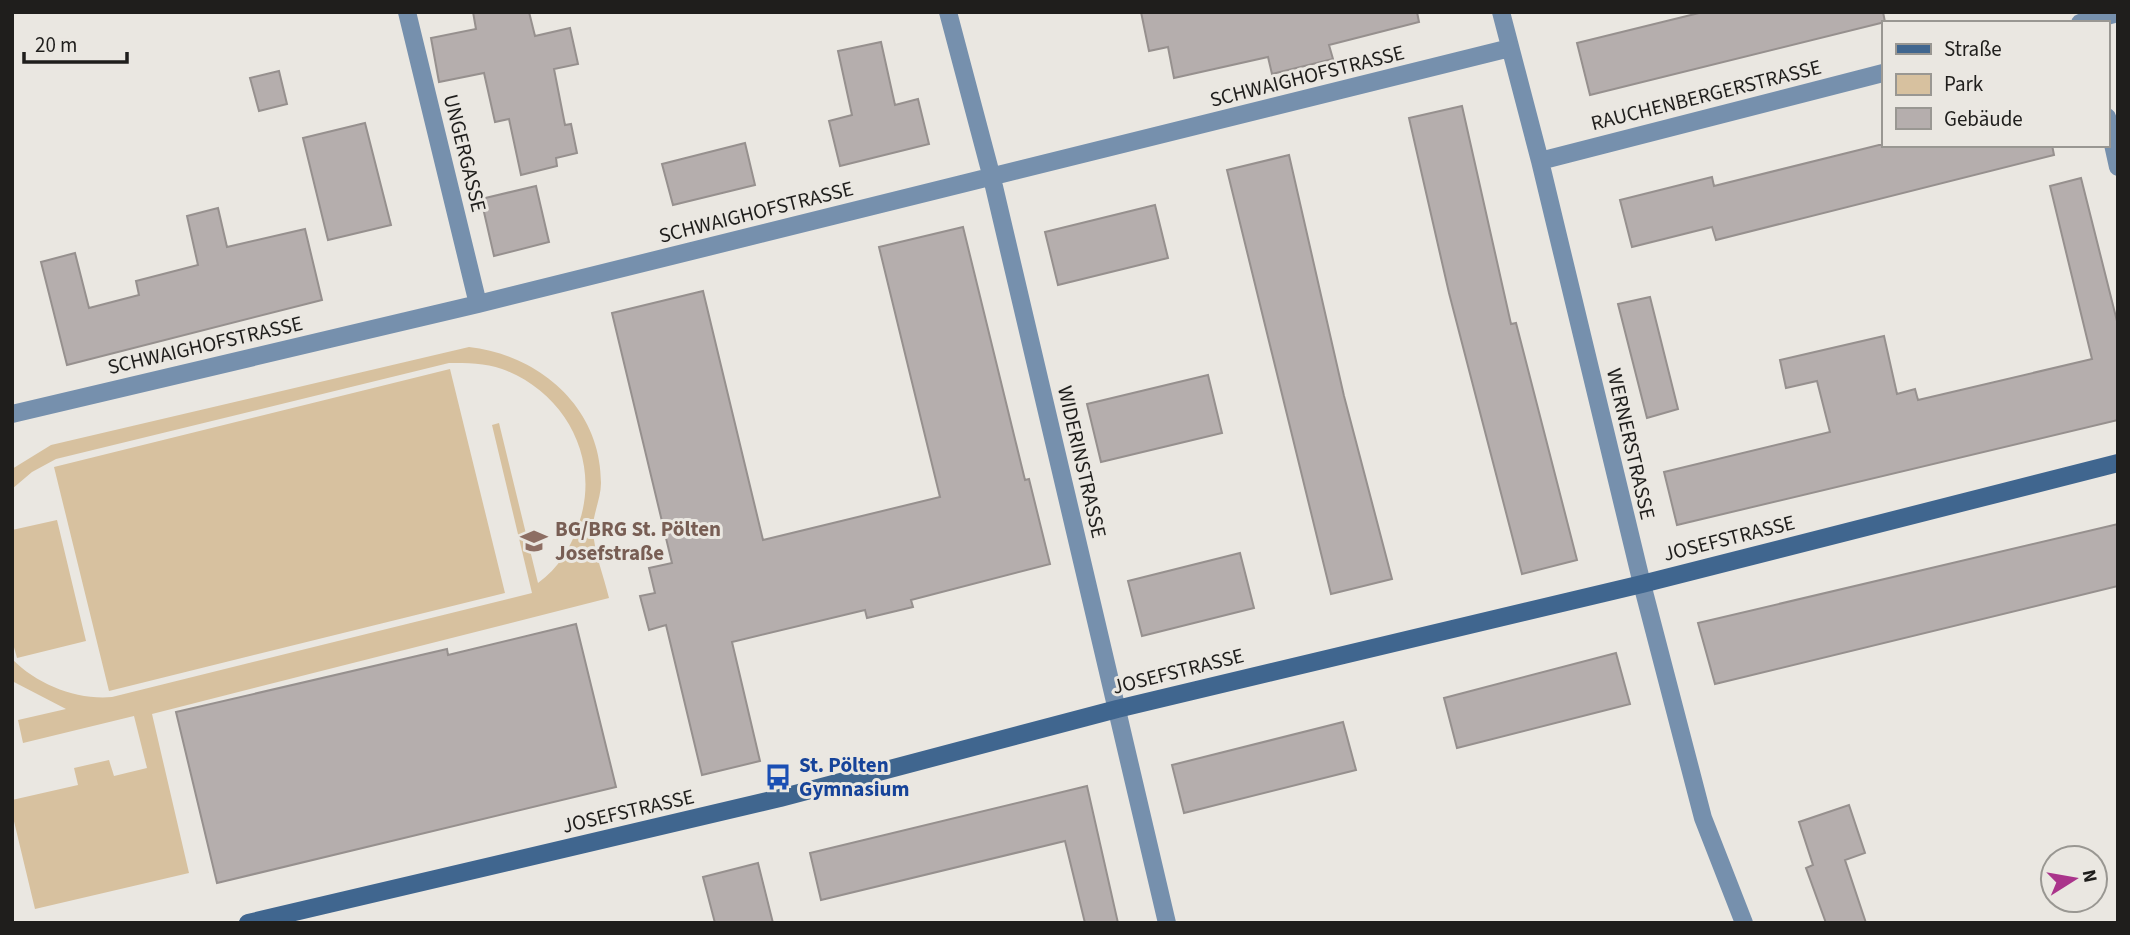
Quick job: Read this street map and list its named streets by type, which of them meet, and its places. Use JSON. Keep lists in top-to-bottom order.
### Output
{
  "streets": {
    "street": [
      "SCHWAIGHOFSTRASSE",
      "RAUCHENBERGERSTRASSE",
      "UNGERGASSE",
      "WERNERSTRASSE",
      "WIDERINSTRASSE",
      "JOSEFSTRASSE"
    ]
  },
  "crossings": [
    ["SCHWAIGHOFSTRASSE", "UNGERGASSE"],
    ["SCHWAIGHOFSTRASSE", "WERNERSTRASSE"],
    ["SCHWAIGHOFSTRASSE", "WIDERINSTRASSE"],
    ["RAUCHENBERGERSTRASSE", "WERNERSTRASSE"],
    ["WERNERSTRASSE", "JOSEFSTRASSE"],
    ["WIDERINSTRASSE", "JOSEFSTRASSE"]
  ],
  "places": {
    "school or university": ["BG/BRG St. Pölten Josefstraße"],
    "bus stop": ["St. Pölten Gymnasium"]
  },
  "legend": ["Straße", "Park", "Gebäude"],
  "scale_bar": "20 m",
  "north": "right"
}
